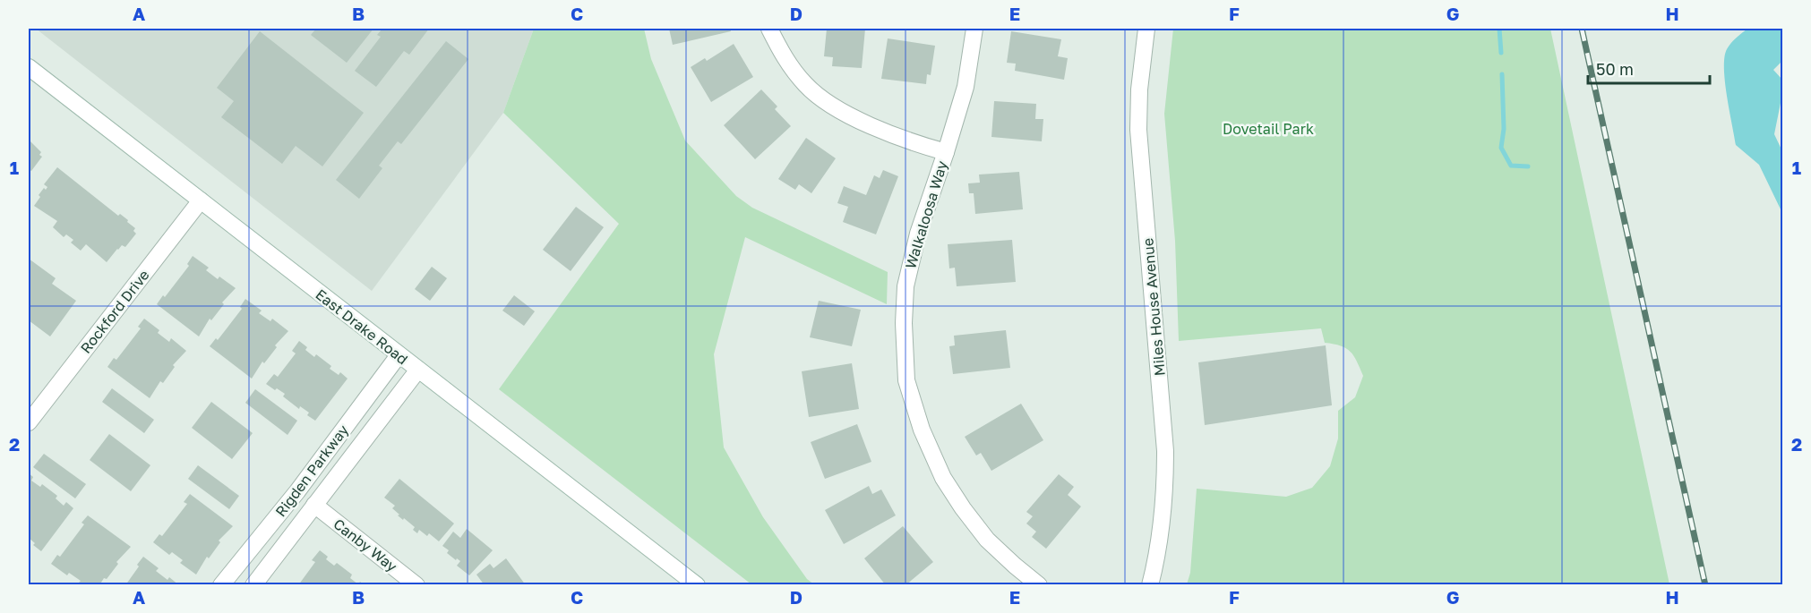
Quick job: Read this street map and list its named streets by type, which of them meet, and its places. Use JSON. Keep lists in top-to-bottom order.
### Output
{
  "streets": {
    "street": [
      "Walkaloosa Way",
      "Miles House Avenue",
      "Rockford Drive",
      "East Drake Road",
      "Rigden Parkway",
      "Canby Way"
    ]
  },
  "crossings": [
    ["Rockford Drive", "East Drake Road"],
    ["East Drake Road", "Rigden Parkway"],
    ["Rigden Parkway", "Canby Way"]
  ],
  "parks": ["Dovetail Park"],
  "scale_bar": "50 m",
  "grid": {
    "columns": [
      "A",
      "B",
      "C",
      "D",
      "E",
      "F",
      "G",
      "H"
    ],
    "rows": ["1", "2"]
  }
}
